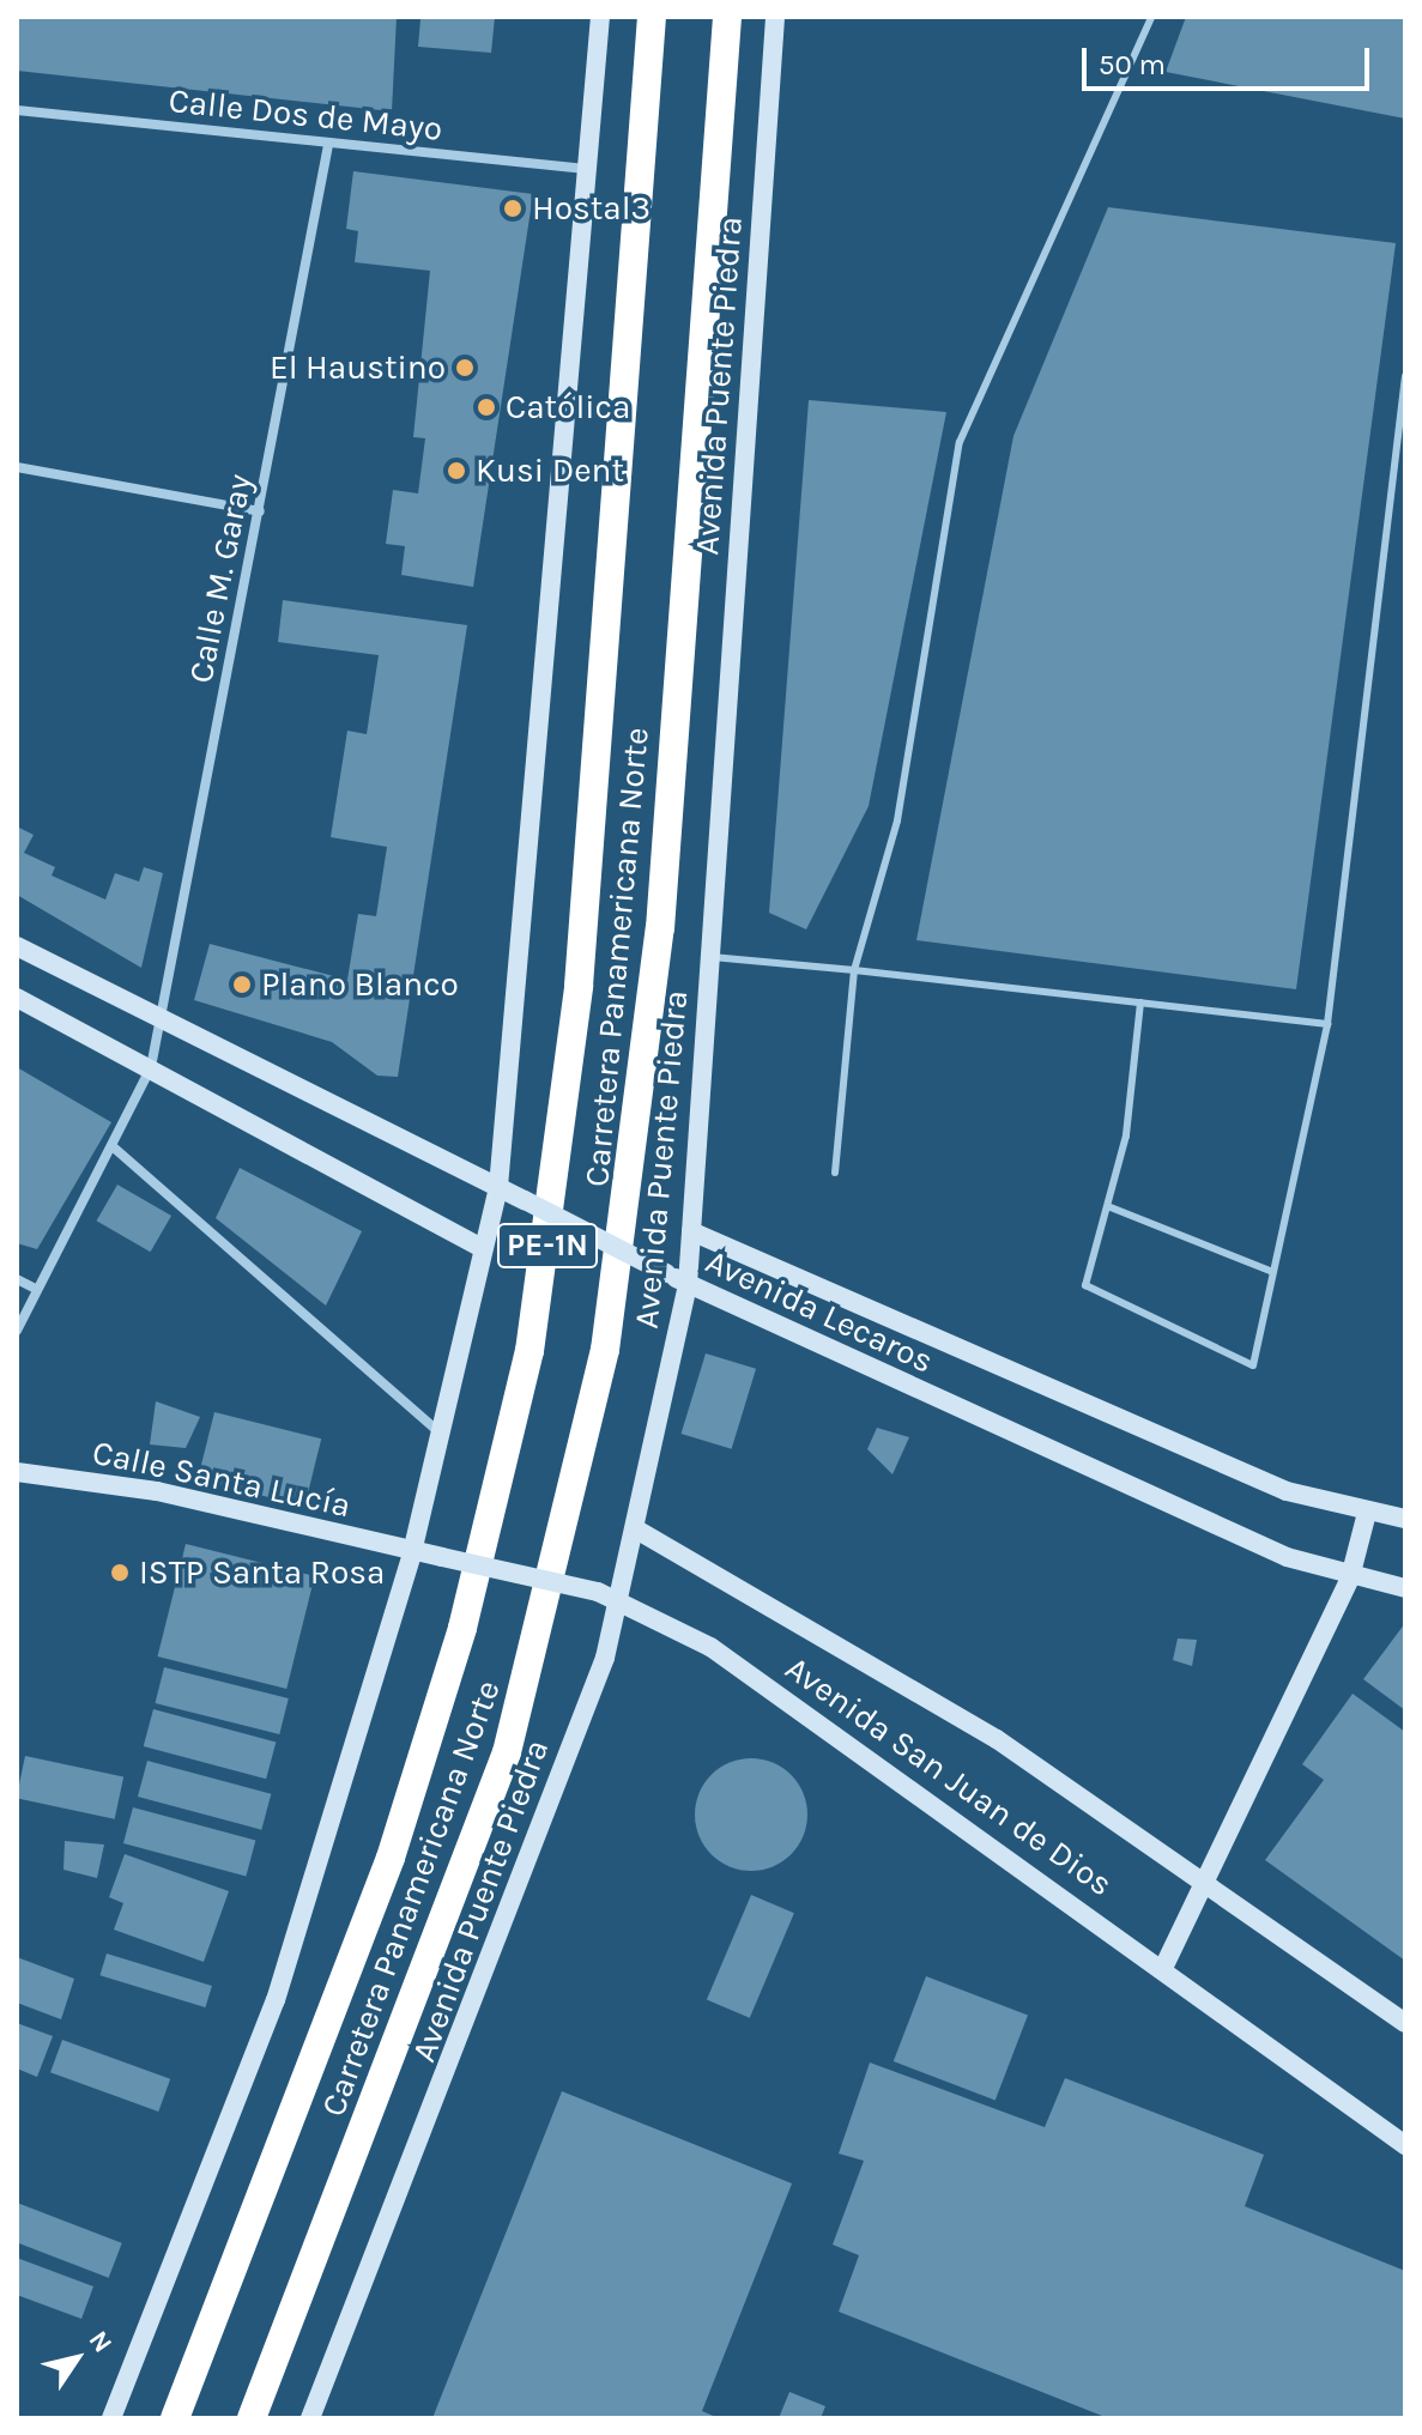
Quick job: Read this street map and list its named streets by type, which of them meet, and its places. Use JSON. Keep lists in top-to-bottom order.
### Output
{
  "streets": {
    "highway": ["Carretera Panamericana Norte", "PE-1N"],
    "main road": [
      "Avenida Puente Piedra",
      "Avenida Lecaros",
      "Calle Santa Lucía",
      "Avenida San Juan de Dios"
    ],
    "street": ["Calle Dos de Mayo", "Calle M. Garay"]
  },
  "crossings": [
    ["Calle Dos de Mayo", "Calle M. Garay"],
    ["Avenida Puente Piedra", "Avenida Lecaros"],
    ["Avenida Puente Piedra", "Avenida San Juan de Dios"],
    ["Calle M. Garay", "Avenida Lecaros"],
    ["Calle Santa Lucía", "Avenida San Juan de Dios"]
  ],
  "places": [
    "Hostal3",
    "El Haustino",
    "Católica",
    "Kusi Dent",
    "Plano Blanco",
    "ISTP Santa Rosa"
  ],
  "scale_bar": "50 m",
  "north": "top right"
}
